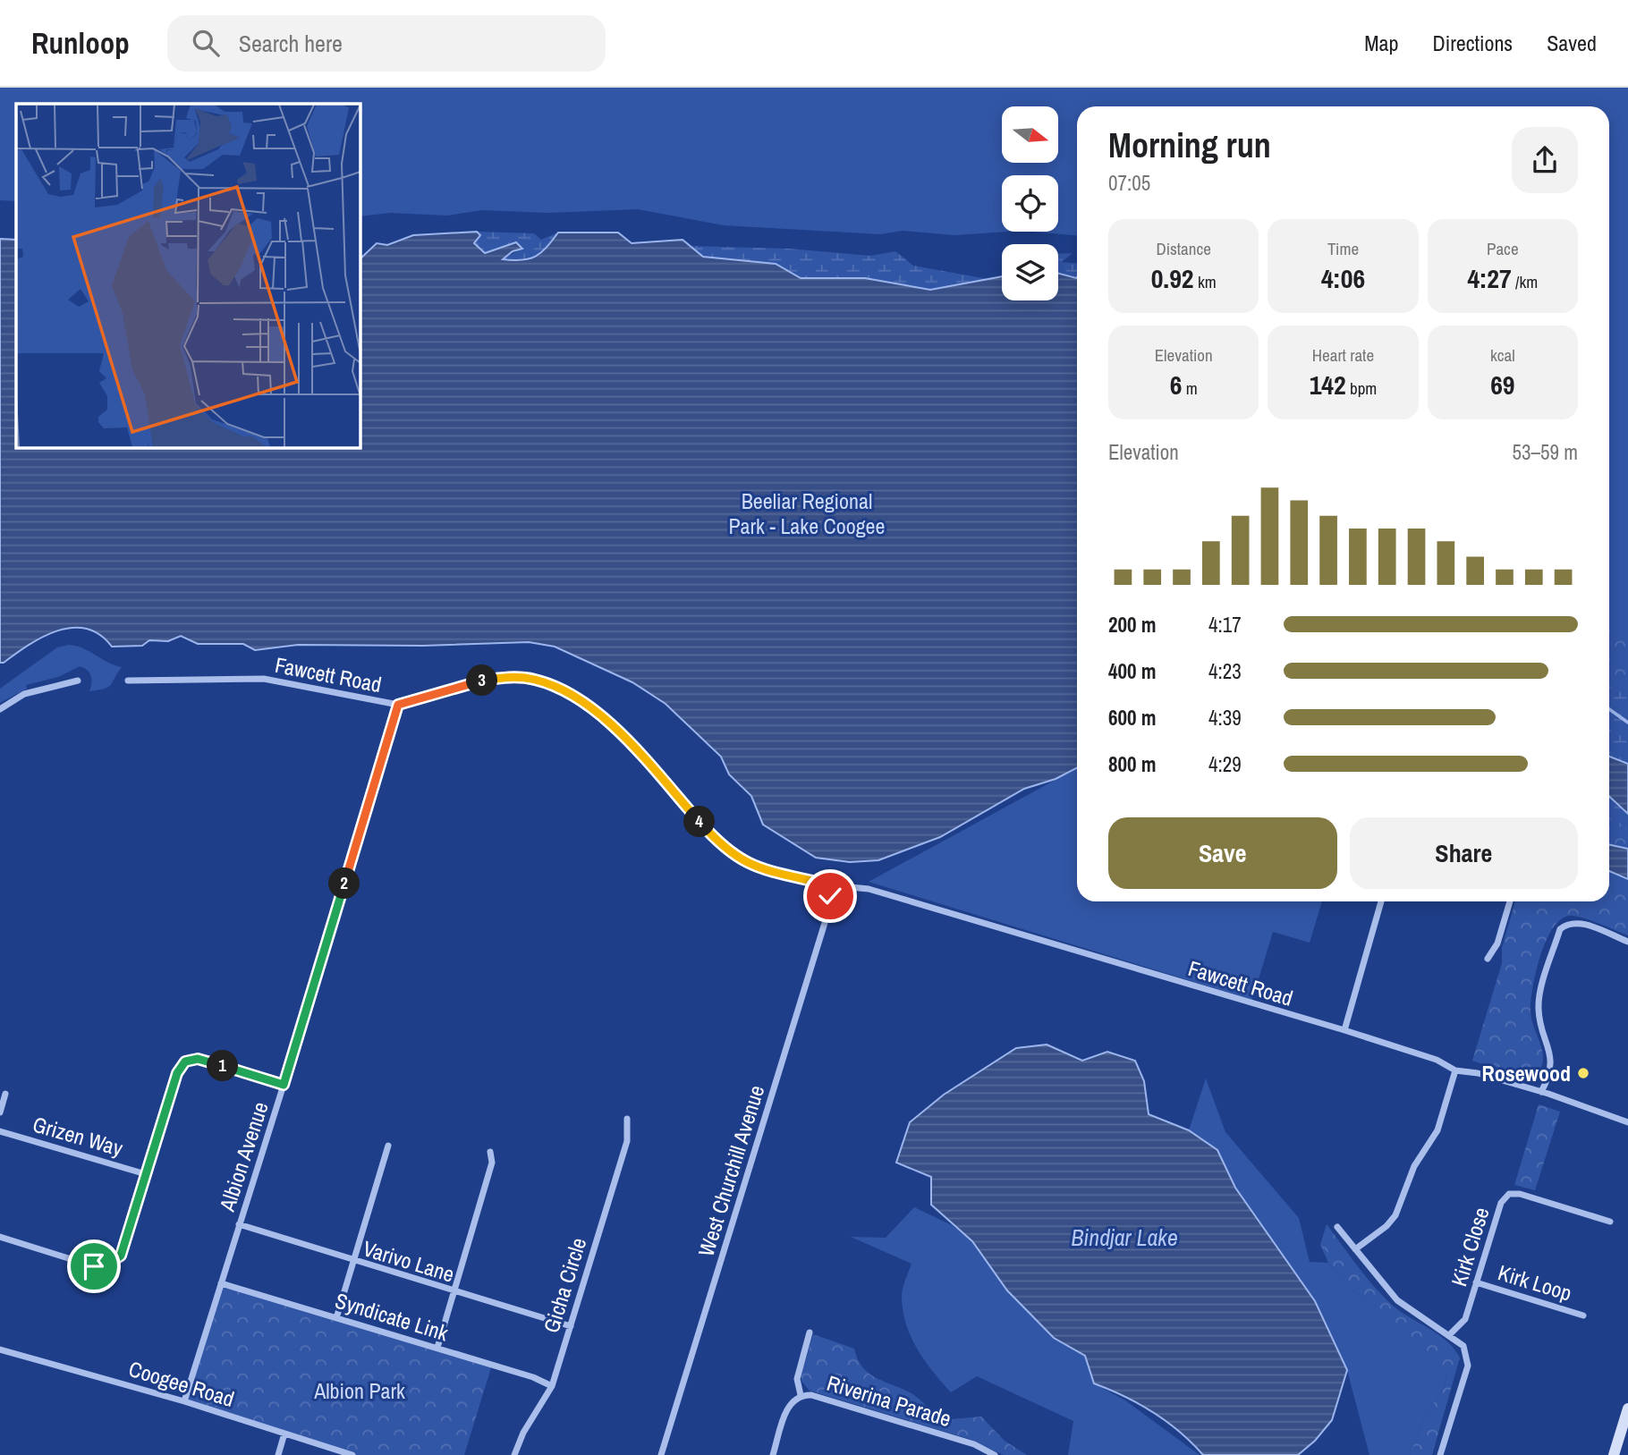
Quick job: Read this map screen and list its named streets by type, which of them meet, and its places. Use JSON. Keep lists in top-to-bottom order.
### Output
{
  "streets": {
    "street": [
      "Fawcett Road",
      "Grizen Way",
      "Albion Avenue",
      "West Churchill Avenue",
      "Kirk Close",
      "Varivo Lane",
      "Kirk Loop",
      "Gicha Circle",
      "Syndicate Link",
      "Coogee Road",
      "Riverina Parade"
    ]
  },
  "crossings": [
    ["Fawcett Road", "Albion Avenue"],
    ["Fawcett Road", "West Churchill Avenue"],
    ["Albion Avenue", "Varivo Lane"],
    ["Albion Avenue", "Syndicate Link"],
    ["Albion Avenue", "Coogee Road"],
    ["Kirk Close", "Kirk Loop"],
    ["Varivo Lane", "Gicha Circle"],
    ["Gicha Circle", "Syndicate Link"]
  ],
  "water": ["Bindjar Lake"],
  "parks": ["Beeliar Regional Park - Lake Coogee", "Albion Park"],
  "places": ["Rosewood"],
  "north": "right",
  "page": {
    "header": "Runloop",
    "search": "Search here",
    "nav": ["Map", "Directions", "Saved"],
    "heading": ["Morning run", "07:05"],
    "stats": [
      ["Distance", "0.92 km"],
      ["Time", "4:06"],
      ["Pace", "4:27 /km"],
      ["Elevation", "6 m"],
      ["Heart rate", "142 bpm"],
      ["kcal", "69"]
    ],
    "chart": ["Elevation", "53–59 m"],
    "list": [
      {
        "name": "200 m",
        "note": "4:17"
      },
      {
        "name": "400 m",
        "note": "4:23"
      },
      {
        "name": "600 m",
        "note": "4:39"
      },
      {
        "name": "800 m",
        "note": "4:29"
      }
    ],
    "pins": [
      "3",
      "4",
      "2",
      "1"
    ],
    "buttons": ["Save", "Share"]
  }
}
